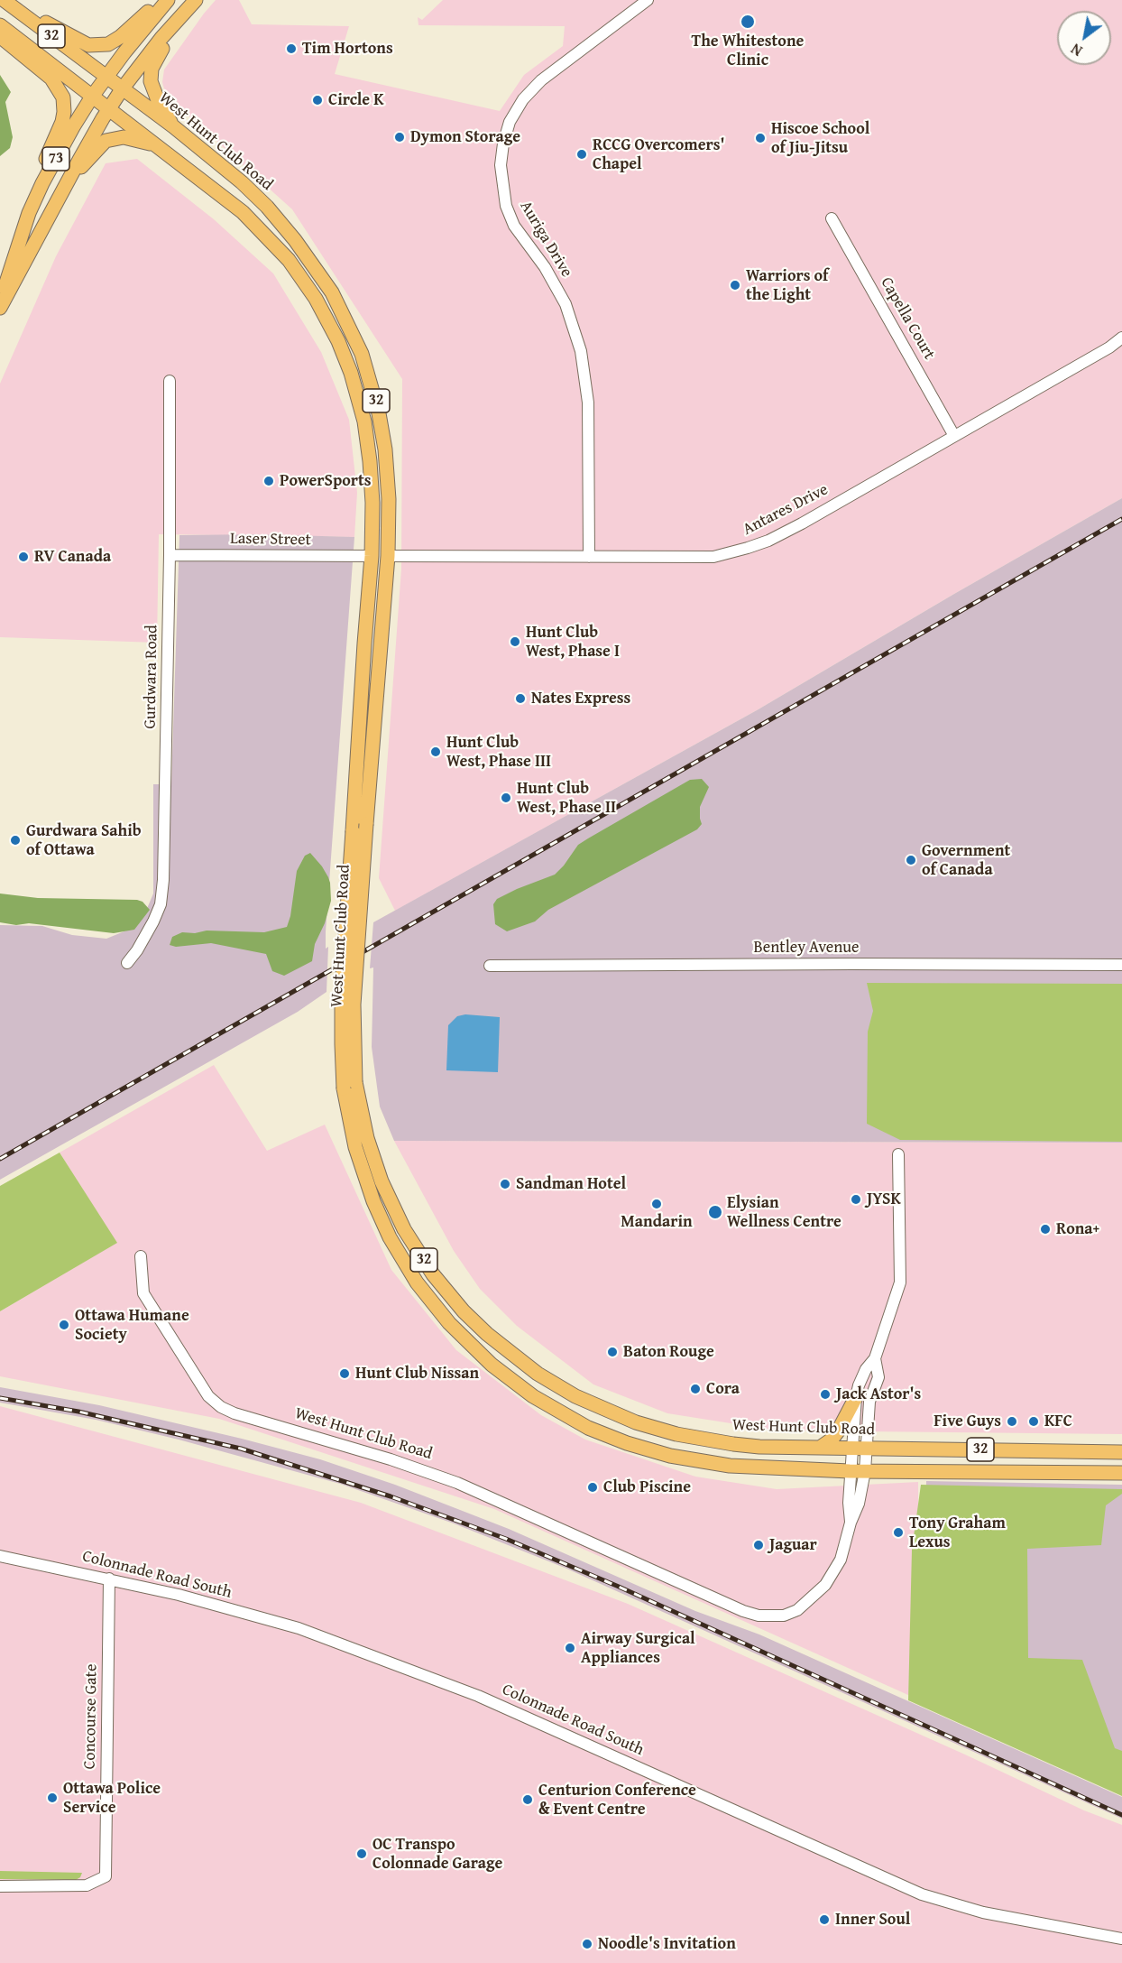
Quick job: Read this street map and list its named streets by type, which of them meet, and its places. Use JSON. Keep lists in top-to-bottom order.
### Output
{
  "streets": {
    "main road": ["32", "West Hunt Club Road", "73"],
    "street": [
      "Auriga Drive",
      "Capella Court",
      "Antares Drive",
      "Laser Street",
      "Gurdwara Road",
      "Bentley Avenue",
      "Colonnade Road South",
      "Concourse Gate"
    ]
  },
  "crossings": [
    ["West Hunt Club Road", "73"],
    ["West Hunt Club Road", "Antares Drive"],
    ["West Hunt Club Road", "Laser Street"],
    ["Auriga Drive", "Antares Drive"],
    ["Capella Court", "Antares Drive"],
    ["Laser Street", "Gurdwara Road"],
    ["Colonnade Road South", "Concourse Gate"]
  ],
  "places": [
    "The Whitestone Clinic",
    "Tim Hortons",
    "Circle K",
    "Dymon Storage",
    "Hiscoe School of Jiu-Jitsu",
    "RCCG Overcomers' Chapel",
    "Warriors of the Light",
    "PowerSports",
    "RV Canada",
    "Hunt Club West, Phase I",
    "Nates Express",
    "Hunt Club West, Phase III",
    "Hunt Club West, Phase II",
    "Gurdwara Sahib of Ottawa",
    "Government of Canada",
    "Sandman Hotel",
    "JYSK",
    "Mandarin",
    "Elysian Wellness Centre",
    "Rona+",
    "Ottawa Humane Society",
    "Baton Rouge",
    "Hunt Club Nissan",
    "Cora",
    "Jack Astor's",
    "Five Guys",
    "KFC",
    "Club Piscine",
    "Tony Graham Lexus",
    "Jaguar",
    "Airway Surgical Appliances",
    "Ottawa Police Service",
    "Centurion Conference & Event Centre",
    "OC Transpo Colonnade Garage",
    "Inner Soul",
    "Noodle's Invitation"
  ],
  "north": "bottom left"
}
